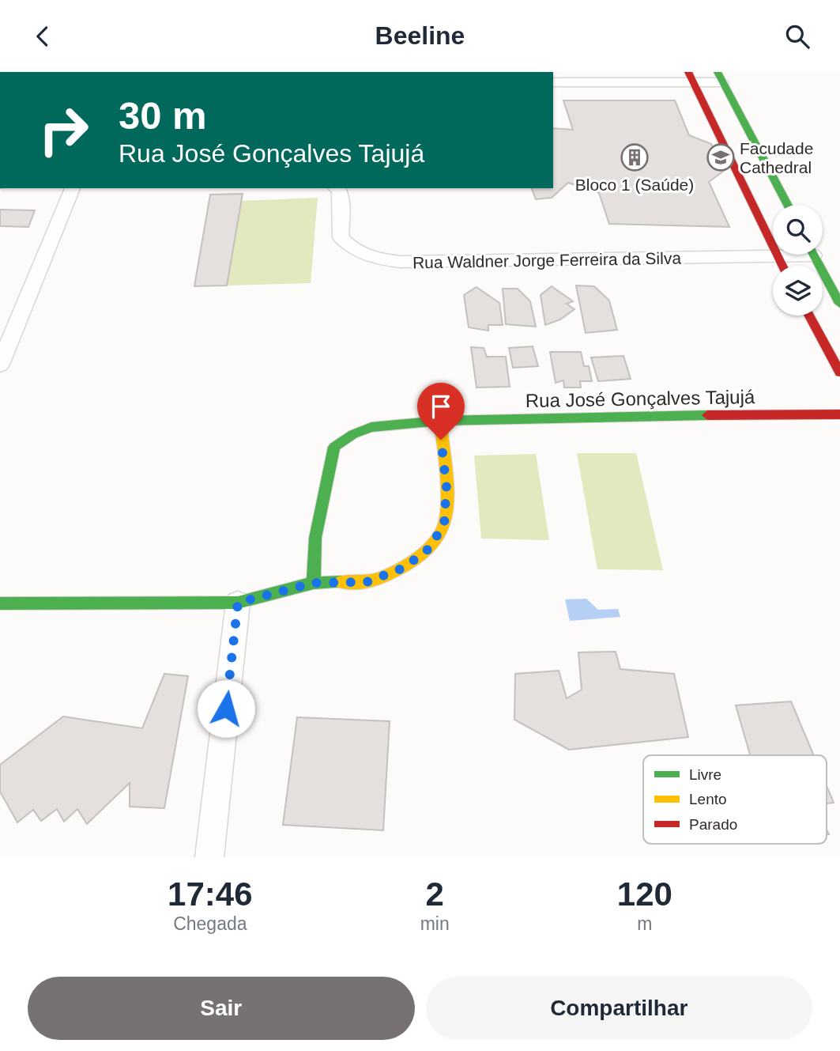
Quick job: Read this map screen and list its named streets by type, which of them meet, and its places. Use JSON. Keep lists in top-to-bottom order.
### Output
{
  "streets": {
    "street": ["Rua Waldner Jorge Ferreira da Silva", "Rua José Gonçalves Tajujá"]
  },
  "places": {
    "building": ["Bloco 1 (Saúde)"],
    "school or university": ["Facudade Cathedral"]
  },
  "legend": ["Livre", "Lento", "Parado"],
  "page": {
    "header": "Beeline",
    "turn": ["30 m", "Rua José Gonçalves Tajujá"],
    "eta": [
      "17:46",
      "Chegada",
      "2",
      "min",
      "120",
      "m"
    ],
    "buttons": ["Sair", "Compartilhar"]
  }
}
